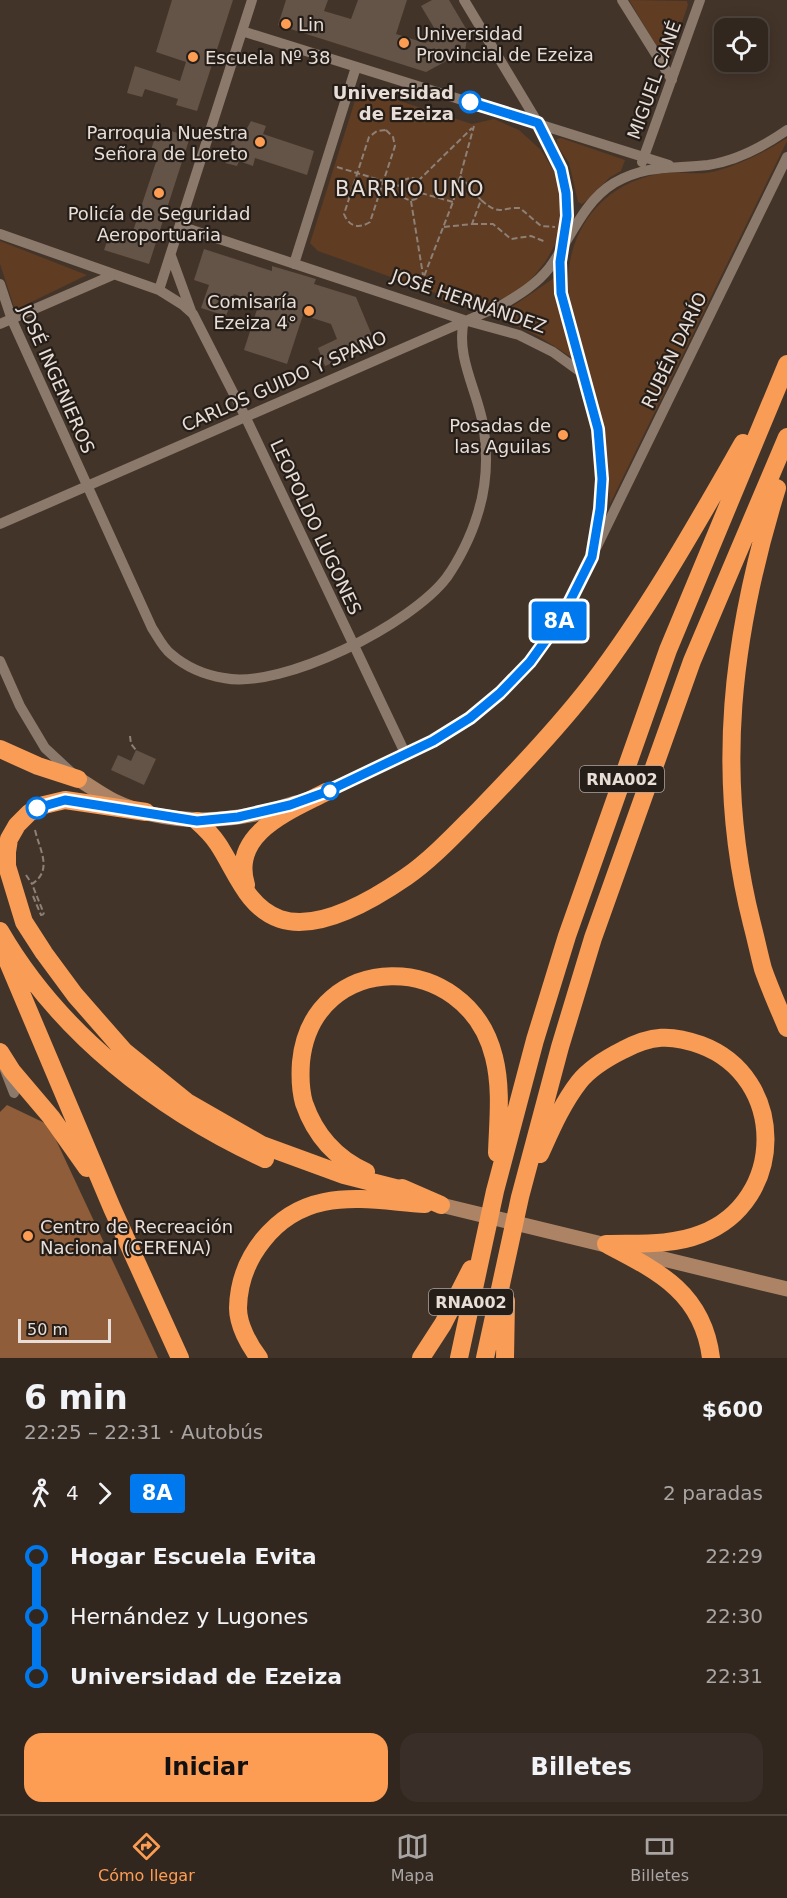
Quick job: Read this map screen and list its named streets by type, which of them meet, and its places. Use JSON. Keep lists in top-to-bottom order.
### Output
{
  "streets": {
    "highway": ["RNA002"],
    "street": [
      "MIGUEL CANÉ",
      "JOSÉ HERNÁNDEZ",
      "RUBÉN DARÍO",
      "JOSÉ INGENIEROS",
      "CARLOS GUIDO Y SPANO",
      "LEOPOLDO LUGONES"
    ]
  },
  "crossings": [
    ["MIGUEL CANÉ", "CARLOS GUIDO Y SPANO"],
    ["JOSÉ HERNÁNDEZ", "JOSÉ INGENIEROS"],
    ["JOSÉ HERNÁNDEZ", "CARLOS GUIDO Y SPANO"],
    ["JOSÉ INGENIEROS", "CARLOS GUIDO Y SPANO"],
    ["JOSÉ INGENIEROS", "LEOPOLDO LUGONES"],
    ["CARLOS GUIDO Y SPANO", "LEOPOLDO LUGONES"]
  ],
  "districts": ["BARRIO UNO"],
  "places": [
    "Lin",
    "Universidad Provincial de Ezeiza",
    "Escuela Nº 38",
    "Universidad de Ezeiza",
    "Parroquia Nuestra Señora de Loreto",
    "Policía de Seguridad Aeroportuaria",
    "Comisaría Ezeiza 4°",
    "Posadas de las Aguilas",
    "Centro de Recreación Nacional (CERENA)"
  ],
  "lines": ["bus line 8A"],
  "scale_bar": "50 m",
  "page": {
    "on_map": "8A",
    "scale": "50 m",
    "heading": ["6 min", "22:25 – 22:31 · Autobús", "$600"],
    "legs": ["4", "8A", "2 paradas"],
    "list": [
      {
        "name": "Hogar Escuela Evita",
        "value": "22:29"
      },
      {
        "name": "Hernández y Lugones",
        "value": "22:30"
      },
      {
        "name": "Universidad de Ezeiza",
        "value": "22:31"
      }
    ],
    "buttons": ["Iniciar", "Billetes"],
    "tabs": ["Cómo llegar", "Mapa", "Billetes"]
  }
}
